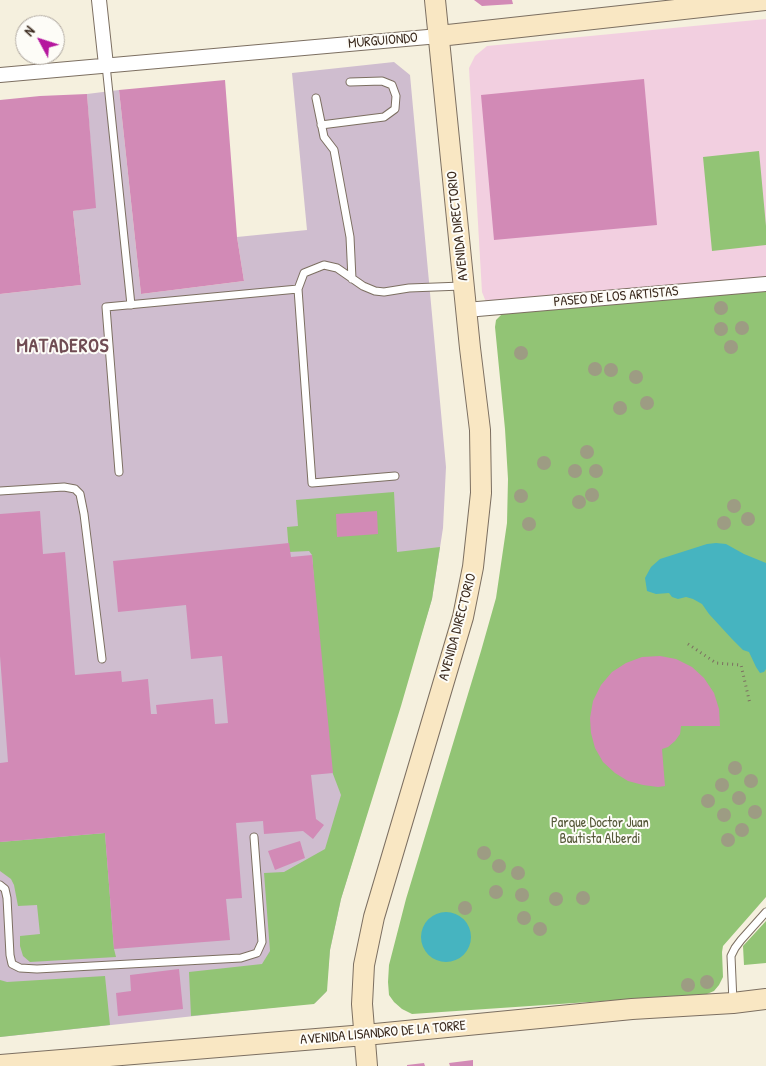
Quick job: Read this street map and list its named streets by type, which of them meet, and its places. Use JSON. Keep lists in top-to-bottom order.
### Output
{
  "streets": {
    "main road": ["MURGUIONDO", "AVENIDA DIRECTORIO", "AVENIDA LISANDRO DE LA TORRE"],
    "street": ["PASEO DE LOS ARTISTAS"]
  },
  "crossings": [
    ["MURGUIONDO", "AVENIDA DIRECTORIO"],
    ["AVENIDA DIRECTORIO", "PASEO DE LOS ARTISTAS"],
    ["AVENIDA DIRECTORIO", "AVENIDA LISANDRO DE LA TORRE"]
  ],
  "districts": ["MATADEROS"],
  "parks": ["Parque Doctor Juan Bautista Alberdi"],
  "north": "top left"
}
